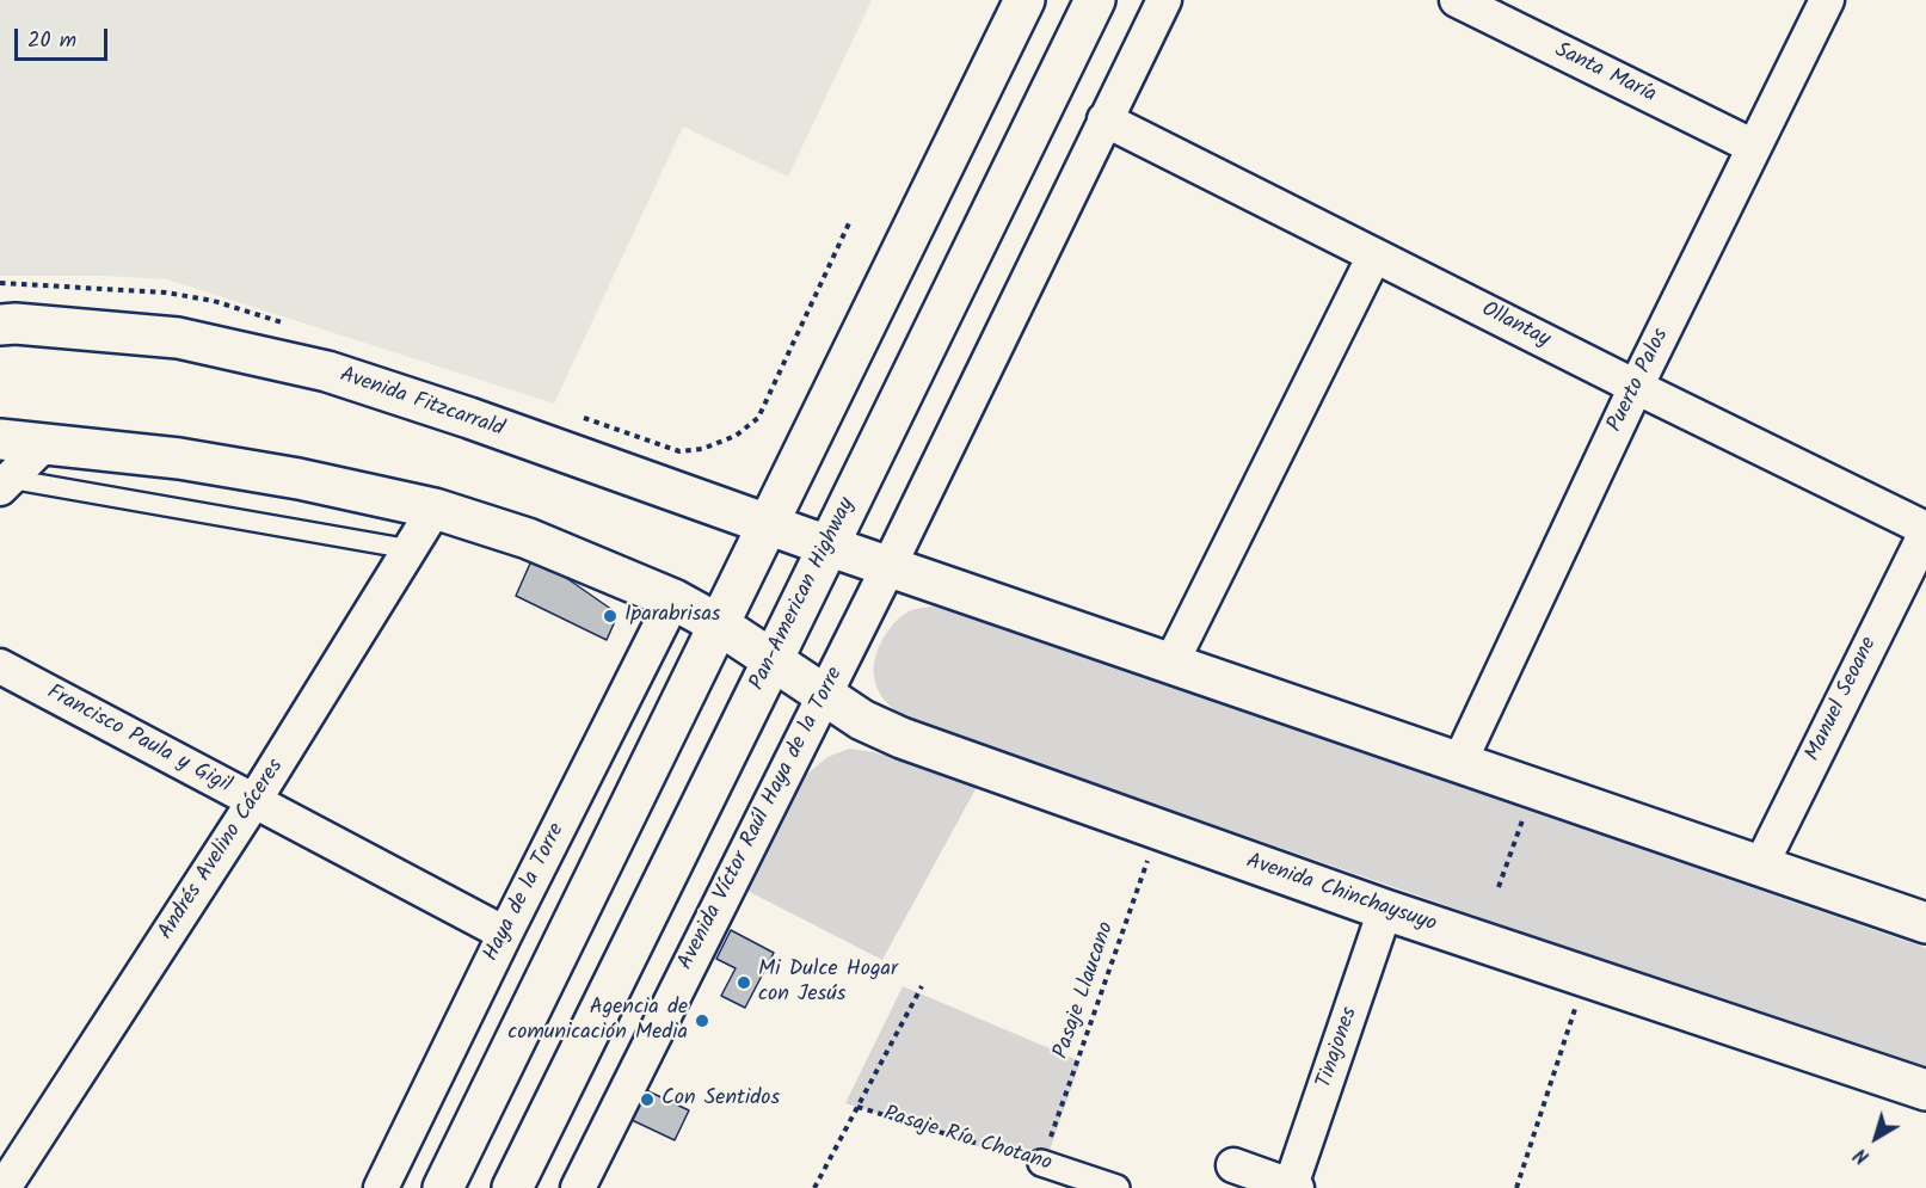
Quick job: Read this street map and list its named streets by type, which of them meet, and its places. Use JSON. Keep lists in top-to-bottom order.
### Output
{
  "streets": {
    "main road": ["Avenida Fitzcarrald", "Pan-American Highway", "Avenida Chinchaysuyo"],
    "street": [
      "Santa María",
      "Ollantay",
      "Puerto Palos",
      "Manuel Seoane",
      "Francisco Paula y Gigil",
      "Avenida Víctor Raúl Haya de la Torre",
      "Andrés Avelino Cáceres",
      "Haya de la Torre",
      "Tinajones",
      "Pasaje Río Chotano"
    ],
    "path": ["Pasaje Llaucano"]
  },
  "crossings": [
    ["Santa María", "Puerto Palos"],
    ["Ollantay", "Puerto Palos"],
    ["Ollantay", "Manuel Seoane"],
    ["Ollantay", "Avenida Víctor Raúl Haya de la Torre"],
    ["Avenida Fitzcarrald", "Pan-American Highway"],
    ["Pan-American Highway", "Avenida Chinchaysuyo"],
    ["Francisco Paula y Gigil", "Andrés Avelino Cáceres"],
    ["Francisco Paula y Gigil", "Haya de la Torre"],
    ["Avenida Víctor Raúl Haya de la Torre", "Avenida Chinchaysuyo"],
    ["Avenida Chinchaysuyo", "Pasaje Llaucano"],
    ["Avenida Chinchaysuyo", "Tinajones"],
    ["Pasaje Llaucano", "Pasaje Río Chotano"]
  ],
  "places": [
    "Iparabrisas",
    "Mi Dulce Hogar con Jesús",
    "Agencia de comunicación Media",
    "Con Sentidos"
  ],
  "scale_bar": "20 m",
  "north": "bottom left"
}
